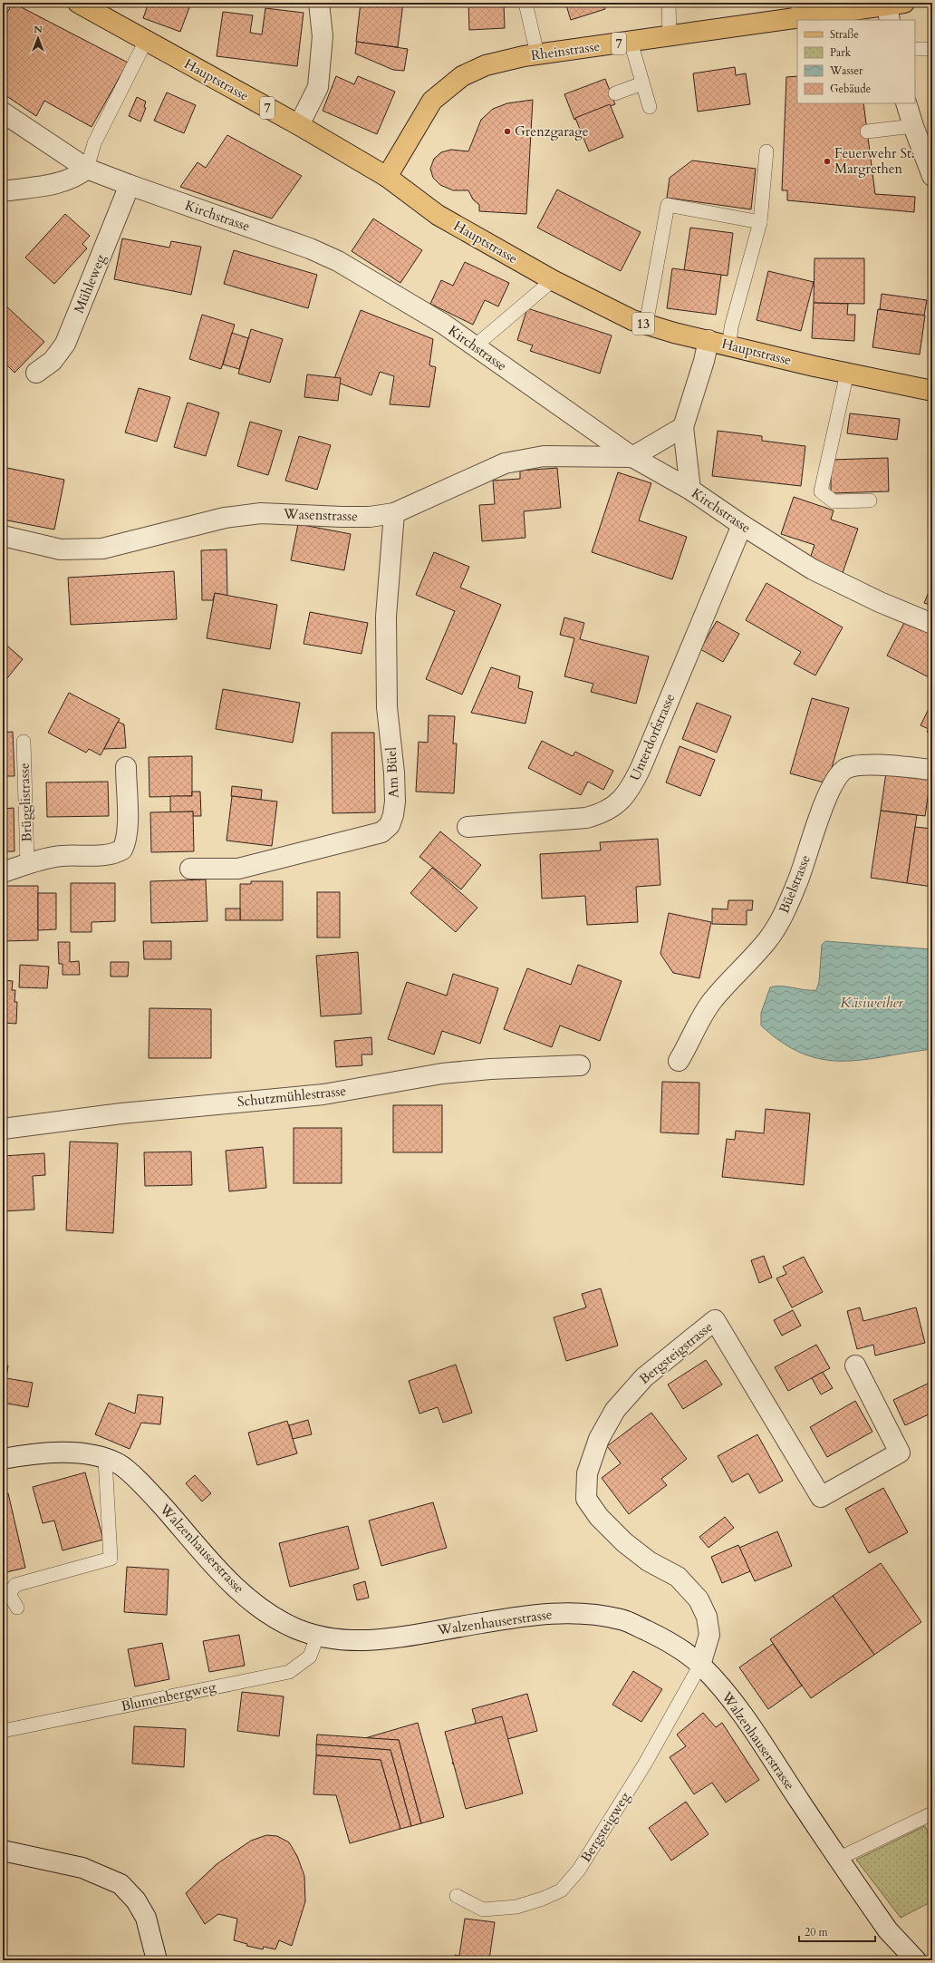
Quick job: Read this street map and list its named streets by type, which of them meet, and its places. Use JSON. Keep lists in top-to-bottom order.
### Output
{
  "streets": {
    "main road": [
      "7",
      "Rheinstrasse",
      "Hauptstrasse",
      "13"
    ],
    "street": [
      "Kirchstrasse",
      "Mühleweg",
      "Wasenstrasse",
      "Unterdorfstrasse",
      "Am Büel",
      "Brügglistrasse",
      "Büelstrasse",
      "Schutzmühlestrasse",
      "Bergsteigstrasse",
      "Walzenhauserstrasse"
    ],
    "lane": ["Blumenbergweg", "Bergsteigweg"]
  },
  "crossings": [
    ["Rheinstrasse", "Hauptstrasse"],
    ["Kirchstrasse", "Mühleweg"],
    ["Kirchstrasse", "Wasenstrasse"],
    ["Kirchstrasse", "Unterdorfstrasse"],
    ["Wasenstrasse", "Am Büel"],
    ["Bergsteigstrasse", "Walzenhauserstrasse"],
    ["Bergsteigstrasse", "Bergsteigweg"],
    ["Walzenhauserstrasse", "Blumenbergweg"],
    ["Walzenhauserstrasse", "Bergsteigweg"]
  ],
  "water": ["Käsiweiher"],
  "places": ["Grenzgarage", "Feuerwehr St. Margrethen"],
  "legend": [
    "Straße",
    "Park",
    "Wasser",
    "Gebäude"
  ],
  "scale_bar": "20 m",
  "north": "top"
}
